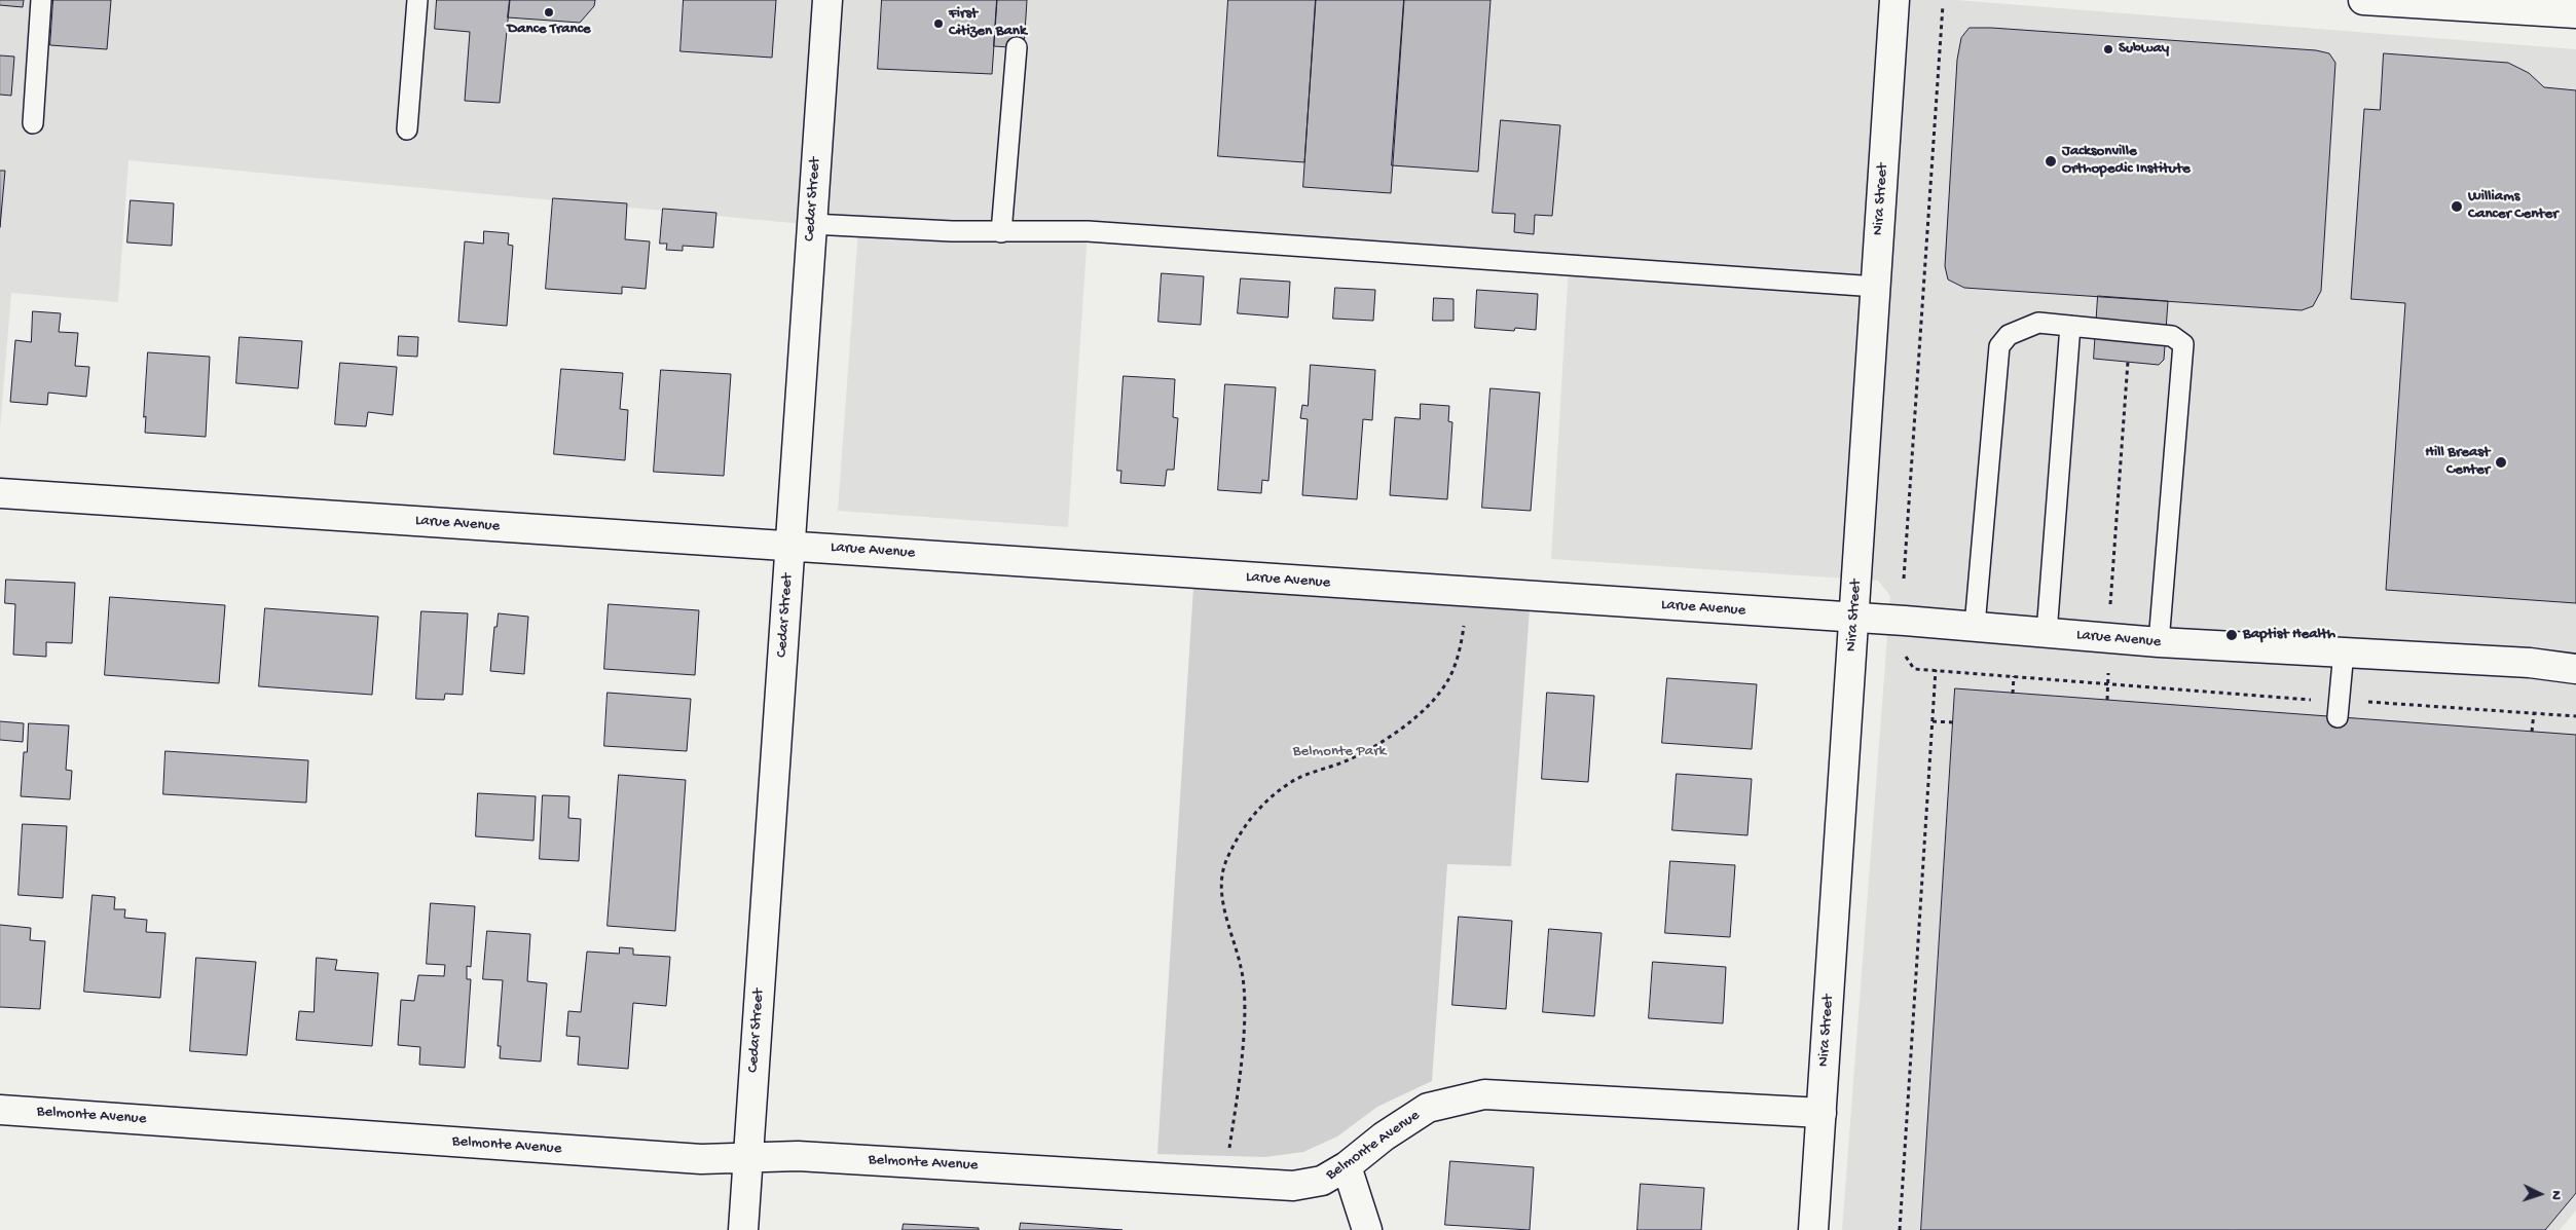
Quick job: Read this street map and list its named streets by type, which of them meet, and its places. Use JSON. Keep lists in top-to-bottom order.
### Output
{
  "streets": {
    "street": [
      "Cedar Street",
      "Nira Street",
      "Larue Avenue",
      "Belmonte Avenue"
    ]
  },
  "crossings": [
    ["Cedar Street", "Larue Avenue"],
    ["Cedar Street", "Belmonte Avenue"],
    ["Nira Street", "Larue Avenue"],
    ["Nira Street", "Belmonte Avenue"]
  ],
  "parks": ["Belmonte Park"],
  "places": [
    "Dance Trance",
    "First Citizen Bank",
    "Subway",
    "Jacksonville Orthopedic Institute",
    "Williams Cancer Center",
    "Hill Breast Center",
    "Baptist Health"
  ],
  "north": "right"
}
